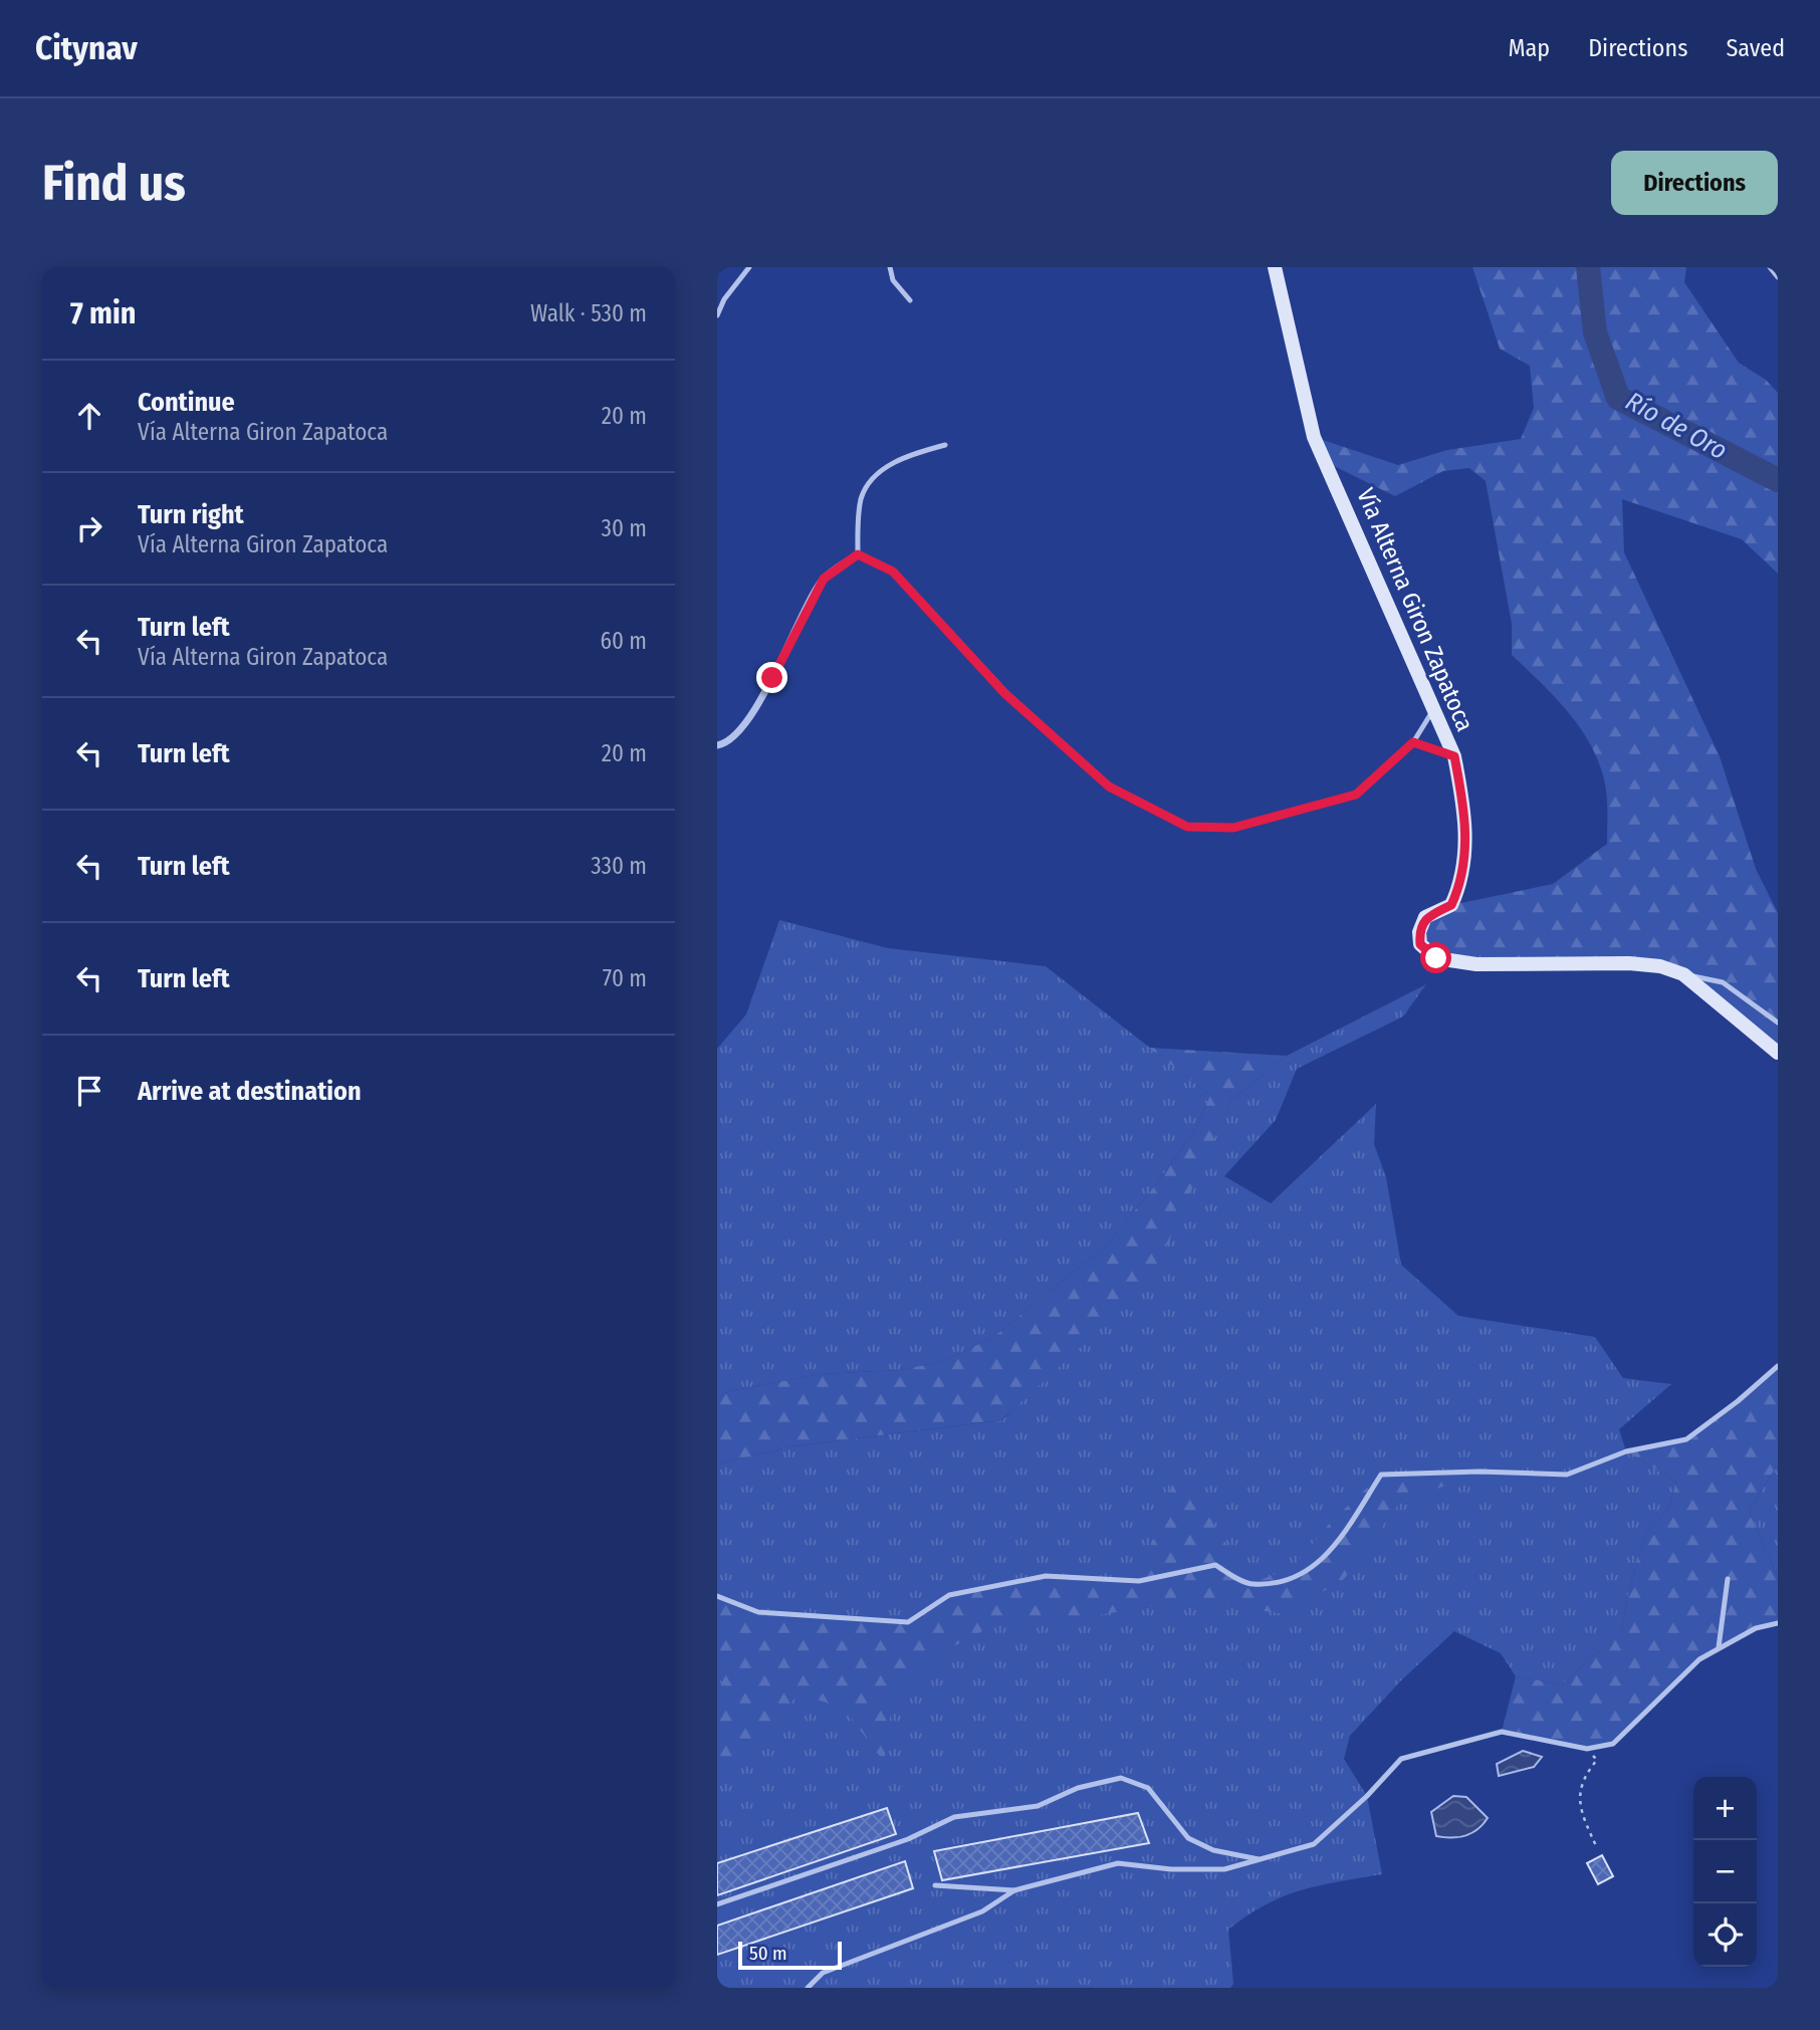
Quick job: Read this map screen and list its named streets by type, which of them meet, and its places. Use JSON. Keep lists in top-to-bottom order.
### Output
{
  "streets": {
    "street": ["Vía Alterna Giron Zapatoca"]
  },
  "water": ["Río de Oro"],
  "scale_bar": "50 m",
  "page": {
    "header": "Citynav",
    "nav": ["Map", "Directions", "Saved"],
    "buttons": "Directions",
    "title": "Find us",
    "heading": ["7 min", "Walk · 530 m"],
    "list": [
      ["Continue", "Vía Alterna Giron Zapatoca", "20 m"],
      ["Turn right", "Vía Alterna Giron Zapatoca", "30 m"],
      ["Turn left", "Vía Alterna Giron Zapatoca", "60 m"],
      ["Turn left", "20 m"],
      ["Turn left", "330 m"],
      ["Turn left", "70 m"],
      "Arrive at destination"
    ],
    "map_buttons": ["+", "−"],
    "scale": "50 m"
  }
}
